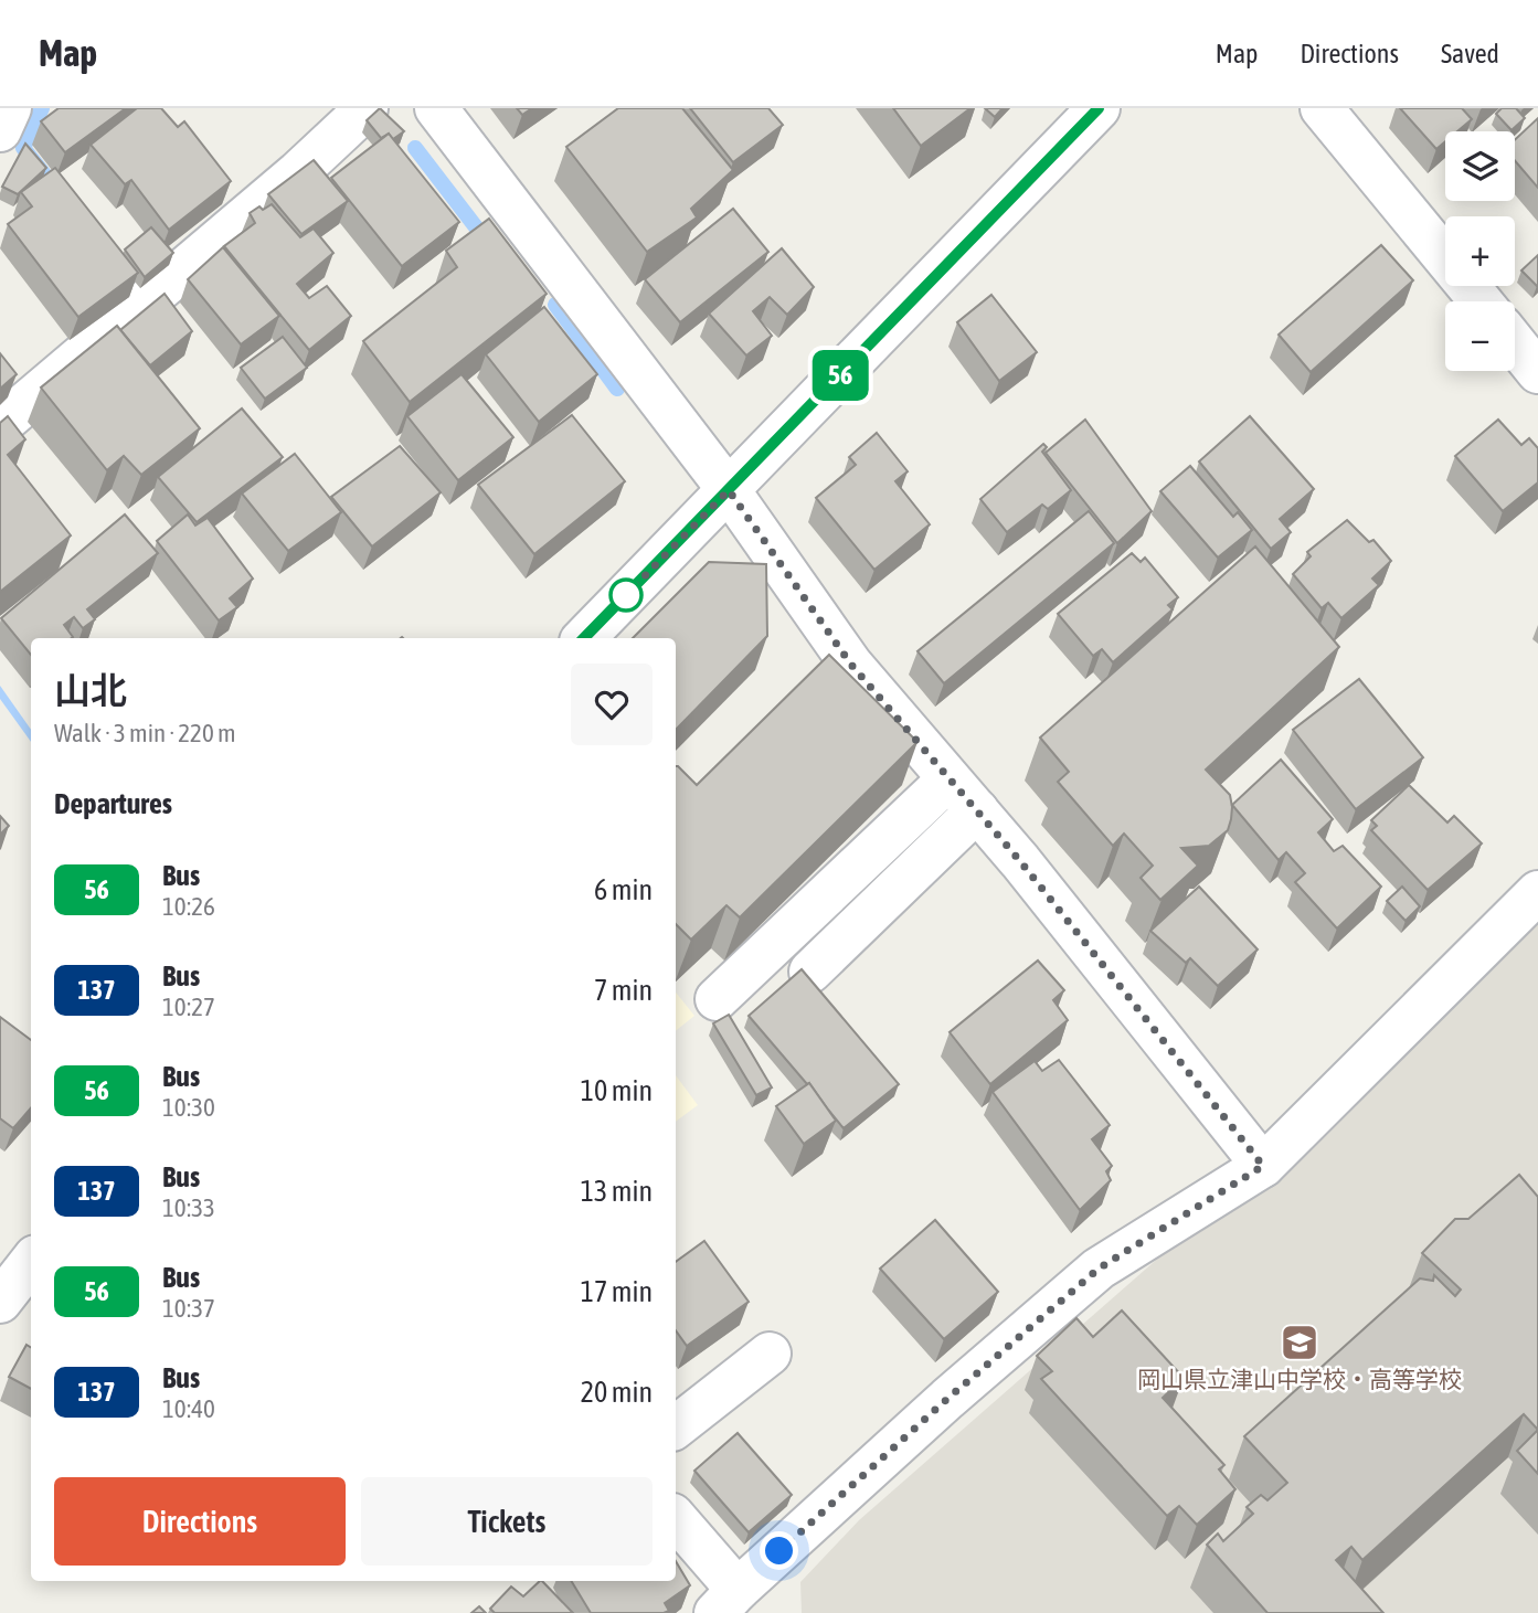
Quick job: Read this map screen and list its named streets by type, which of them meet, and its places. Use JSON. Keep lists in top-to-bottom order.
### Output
{
  "places": {
    "school or university": ["岡山県立津山中学校・高等学校"]
  },
  "lines": ["bus line 56"],
  "page": {
    "header": "Map",
    "nav": ["Map", "Directions", "Saved"],
    "on_map": "56",
    "map_buttons": ["+", "−"],
    "heading": [
      ["山北", "Walk · 3 min · 220 m"],
      "Departures"
    ],
    "list": [
      {
        "mark": "56",
        "name": "Bus",
        "note": "10:26",
        "value": "6 min"
      },
      {
        "mark": "137",
        "name": "Bus",
        "note": "10:27",
        "value": "7 min"
      },
      {
        "mark": "56",
        "name": "Bus",
        "note": "10:30",
        "value": "10 min"
      },
      {
        "mark": "137",
        "name": "Bus",
        "note": "10:33",
        "value": "13 min"
      },
      {
        "mark": "56",
        "name": "Bus",
        "note": "10:37",
        "value": "17 min"
      },
      {
        "mark": "137",
        "name": "Bus",
        "note": "10:40",
        "value": "20 min"
      }
    ],
    "buttons": ["Directions", "Tickets"]
  }
}
